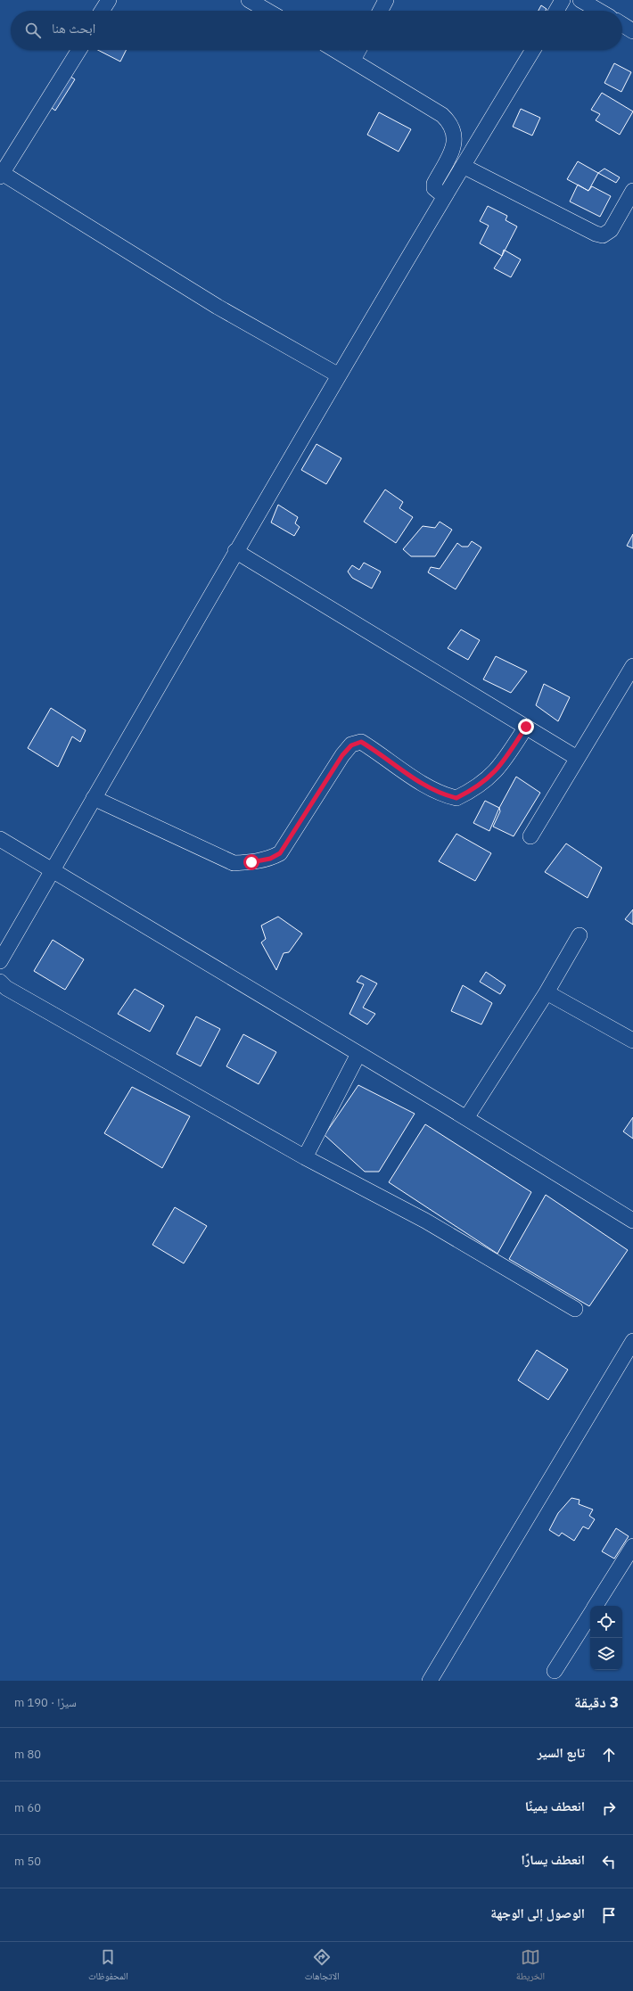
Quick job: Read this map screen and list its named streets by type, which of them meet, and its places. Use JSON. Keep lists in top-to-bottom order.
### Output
{
  "page": {
    "search": "ابحث هنا",
    "heading": ["3 دقيقة", "سيرًا · 190 m"],
    "list": [
      ["تابع السير", "80 m"],
      ["انعطف يمينًا", "60 m"],
      ["انعطف يسارًا", "50 m"],
      "الوصول إلى الوجهة"
    ],
    "nav": ["الخريطة", "الاتجاهات", "المحفوظات"]
  }
}
